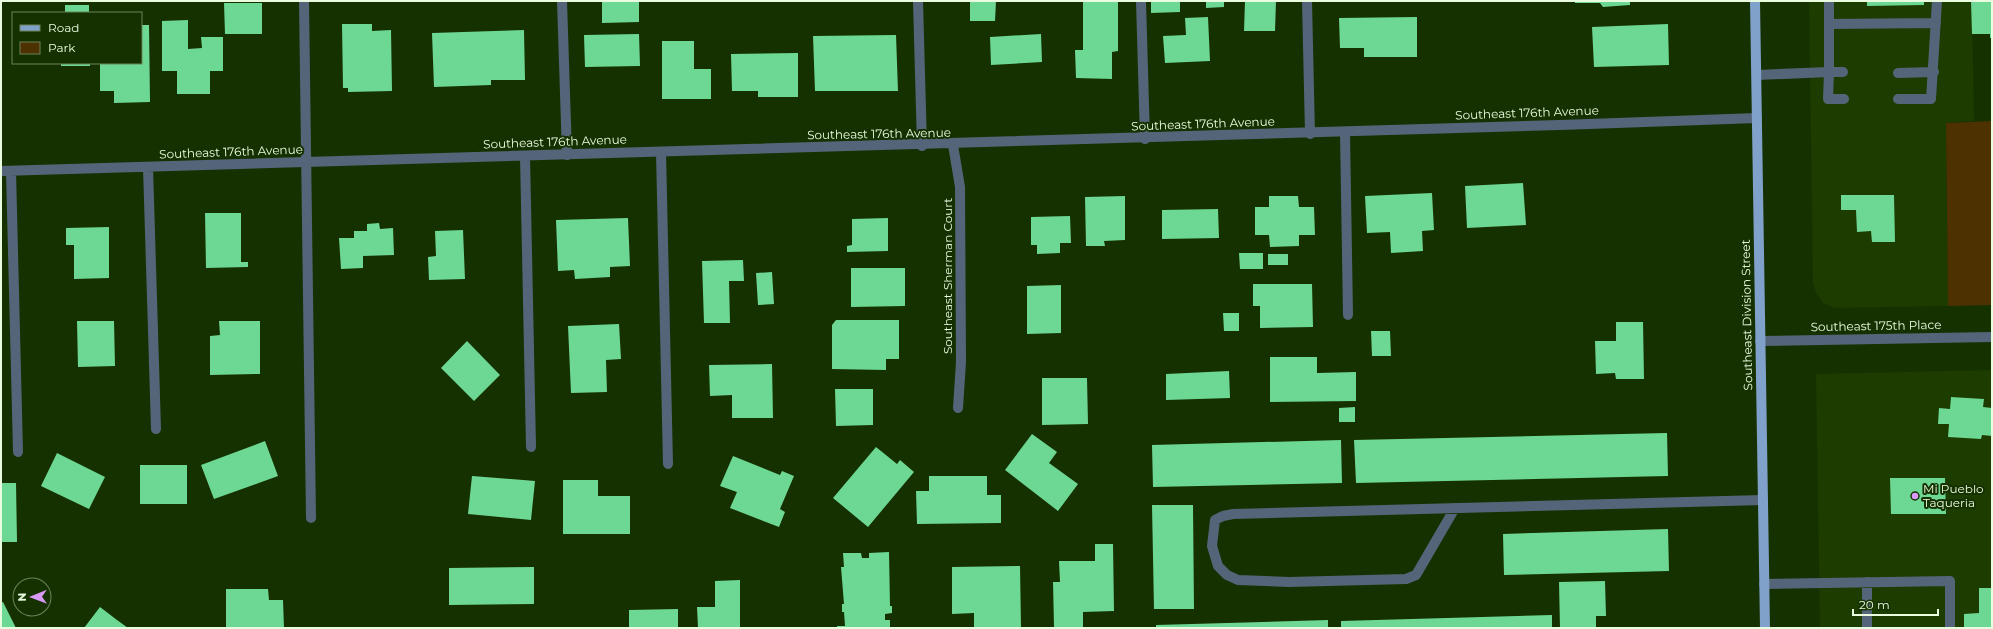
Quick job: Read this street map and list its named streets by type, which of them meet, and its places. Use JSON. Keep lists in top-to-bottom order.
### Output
{
  "streets": {
    "main road": ["Southeast Division Street"],
    "street": ["Southeast 176th Avenue", "Southeast Sherman Court", "Southeast 175th Place"]
  },
  "crossings": [
    ["Southeast 176th Avenue", "Southeast Sherman Court"],
    ["Southeast 176th Avenue", "Southeast Division Street"],
    ["Southeast Division Street", "Southeast 175th Place"]
  ],
  "places": ["Mi Pueblo Taqueria"],
  "legend": ["Road", "Park"],
  "scale_bar": "20 m",
  "north": "left"
}
